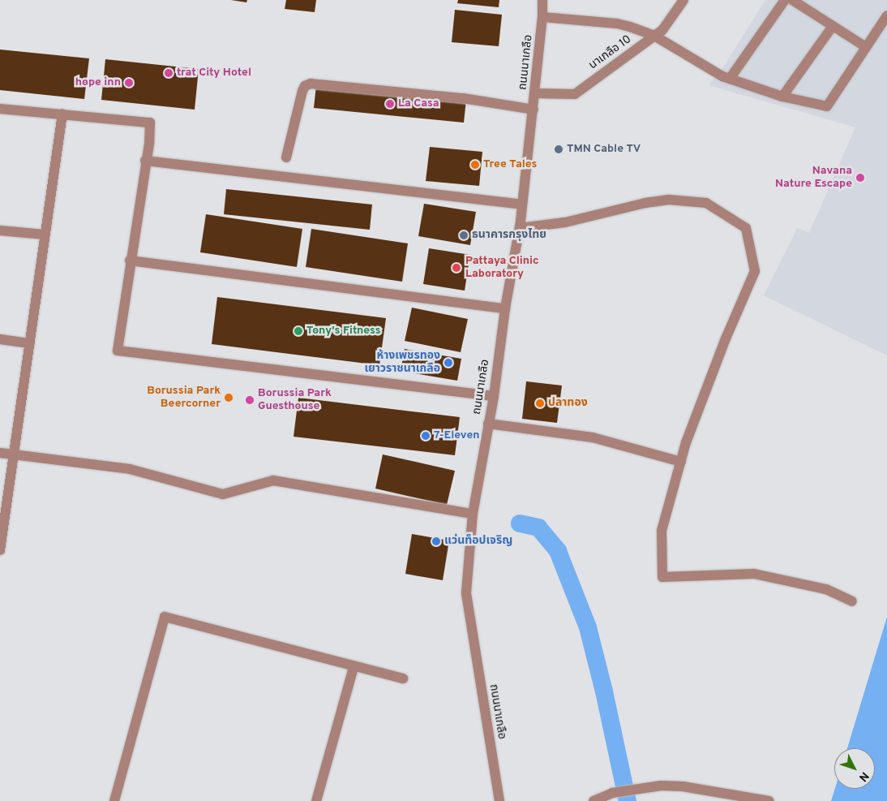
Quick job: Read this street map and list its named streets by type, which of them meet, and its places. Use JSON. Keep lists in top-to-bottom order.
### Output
{
  "streets": {
    "street": ["นาเกลือ 10", "ถนนนาเกลือ"]
  },
  "crossings": [
    ["นาเกลือ 10", "ถนนนาเกลือ"]
  ],
  "places": [
    "trat City Hotel",
    "hope inn",
    "La Casa",
    "TMN Cable TV",
    "Tree Tales",
    "Navana Nature Escape",
    "ธนาคารกรุงไทย",
    "Pattaya Clinic Laboratory",
    "Tony's Fitness",
    "ห้างเพชรทอง เยาวราชนาเกลือ",
    "Borussia Park Beercorner",
    "Borussia Park Guesthouse",
    "ปลาทอง",
    "7-Eleven",
    "แว่นท็อปเจริญ"
  ],
  "north": "bottom right"
}
